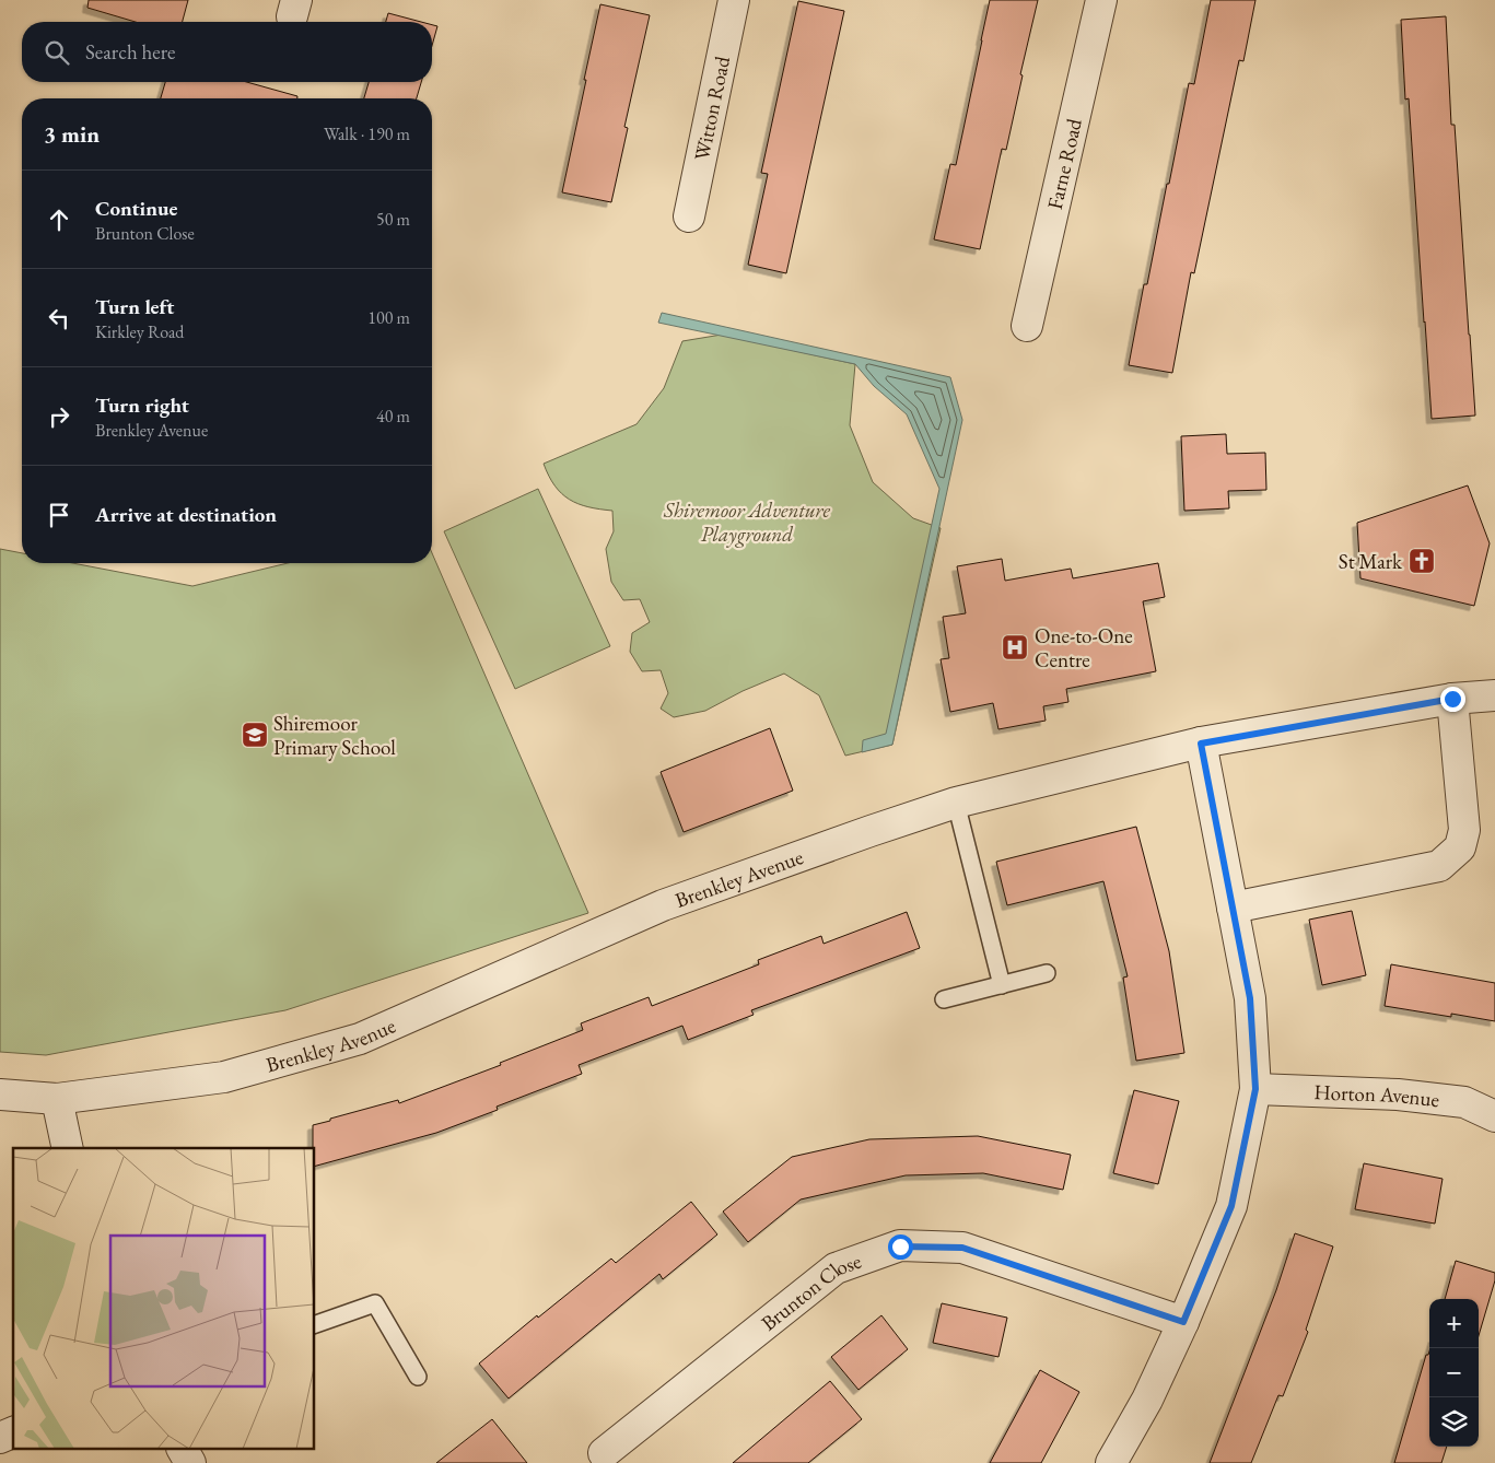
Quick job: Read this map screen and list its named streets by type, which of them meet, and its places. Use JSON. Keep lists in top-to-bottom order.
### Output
{
  "streets": {
    "street": [
      "Witton Road",
      "Farne Road",
      "Brenkley Avenue",
      "Horton Avenue",
      "Brunton Close"
    ]
  },
  "parks": ["Shiremoor Adventure Playground"],
  "places": {
    "church": ["St Mark"],
    "hospital": ["One-to-One Centre"],
    "school or university": ["Shiremoor Primary School"]
  },
  "page": {
    "search": "Search here",
    "heading": ["3 min", "Walk · 190 m"],
    "list": [
      ["Continue", "Brunton Close", "50 m"],
      ["Turn left", "Kirkley Road", "100 m"],
      ["Turn right", "Brenkley Avenue", "40 m"],
      "Arrive at destination"
    ],
    "map_buttons": ["+", "−"]
  }
}
